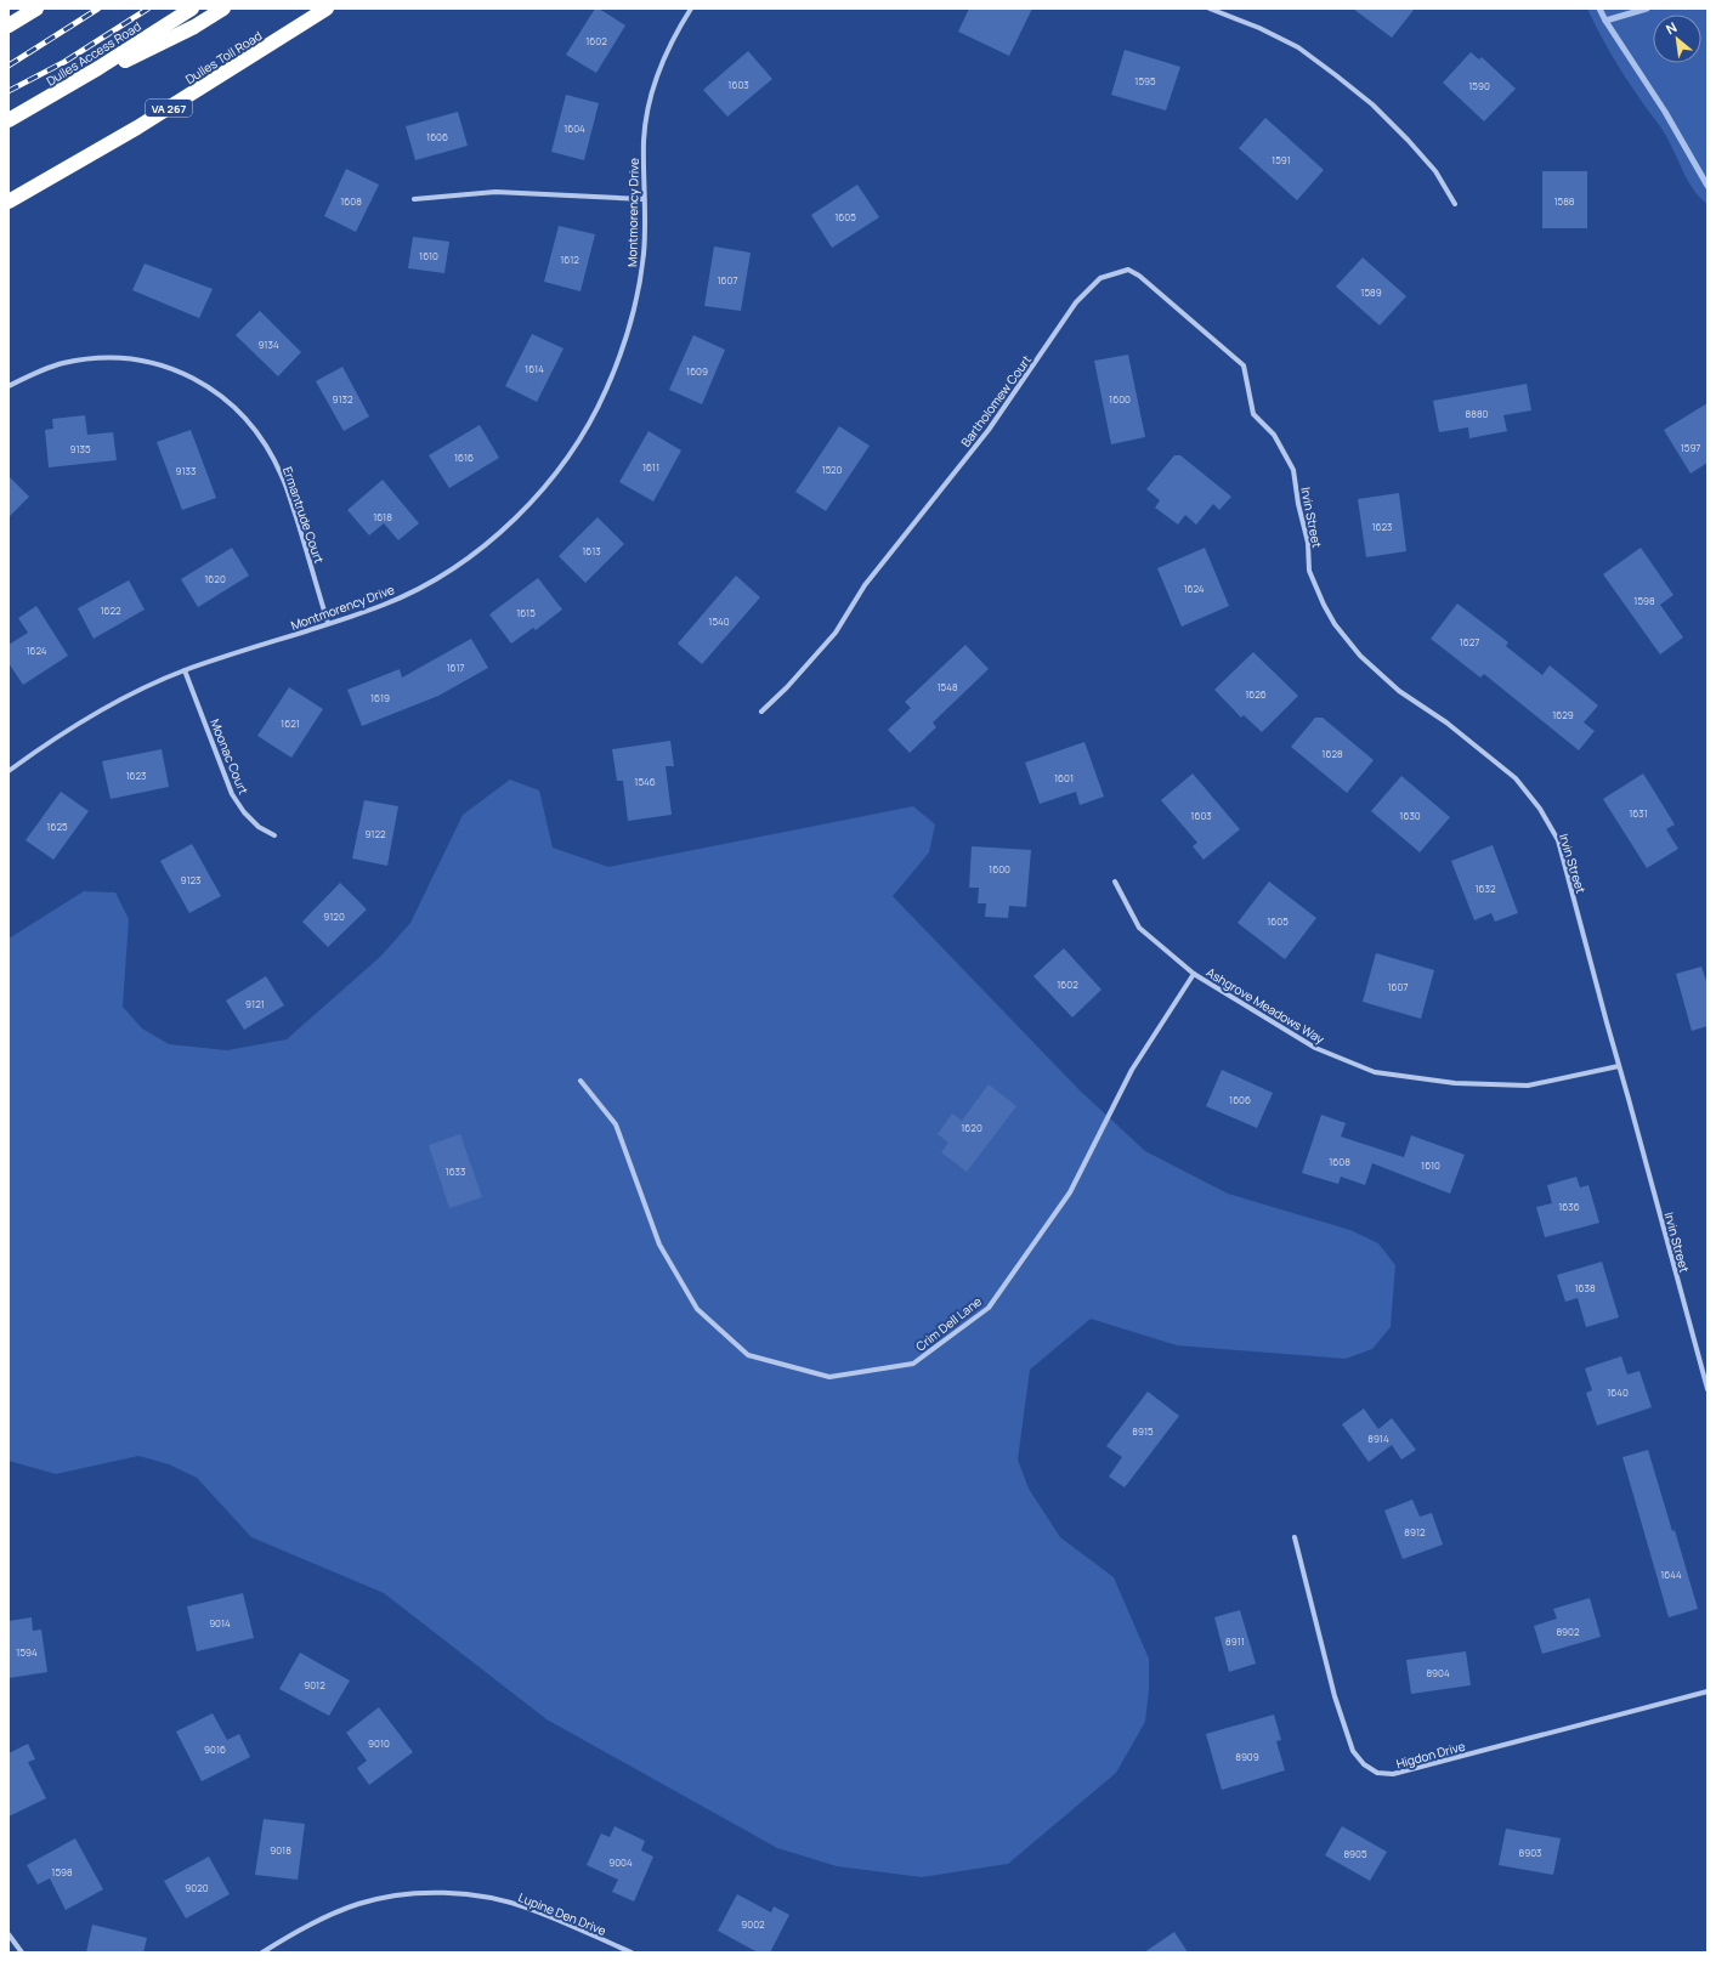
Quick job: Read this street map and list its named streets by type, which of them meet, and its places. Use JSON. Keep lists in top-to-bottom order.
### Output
{
  "streets": {
    "highway": ["Dulles Access Road", "Dulles Toll Road", "VA 267"],
    "street": [
      "Montmorency Drive",
      "Bartholomew Court",
      "Ermantrude Court",
      "Irvin Street",
      "Moonac Court",
      "Ashgrove Meadows Way",
      "Crim Dell Lane",
      "Higdon Drive",
      "Lupine Den Drive"
    ]
  },
  "crossings": [
    ["Montmorency Drive", "Ermantrude Court"],
    ["Montmorency Drive", "Moonac Court"],
    ["Bartholomew Court", "Irvin Street"],
    ["Irvin Street", "Ashgrove Meadows Way"],
    ["Ashgrove Meadows Way", "Crim Dell Lane"]
  ],
  "house_numbers": [
    "1602",
    "1595",
    "1603",
    "1590",
    "1604",
    "1606",
    "1591",
    "1608",
    "1588",
    "1605",
    "1610",
    "1612",
    "1607",
    "1589",
    "9134",
    "1614",
    "1609",
    "9132",
    "1600",
    "8880",
    "1597",
    "9135",
    "1616",
    "1611",
    "1520",
    "9133",
    "1618",
    "1623",
    "1613",
    "1620",
    "1624",
    "1598",
    "1622",
    "1615",
    "1540",
    "1627",
    "1624",
    "1617",
    "1548",
    "1626",
    "1619",
    "1629",
    "1621",
    "1628",
    "1623",
    "1601",
    "1546",
    "1631",
    "1603",
    "1630",
    "1625",
    "9122",
    "1600",
    "9123",
    "1632",
    "9120",
    "1605",
    "1602",
    "1607",
    "9121",
    "1606",
    "1620",
    "1608",
    "1610",
    "1633",
    "1636",
    "1638",
    "1640",
    "8915",
    "8914",
    "8912",
    "1644",
    "9014",
    "8902",
    "8911",
    "1594",
    "8904",
    "9012",
    "9010",
    "9016",
    "8909",
    "9018",
    "8903",
    "8905",
    "9004",
    "1598",
    "9020",
    "9002"
  ],
  "north": "top left"
}
